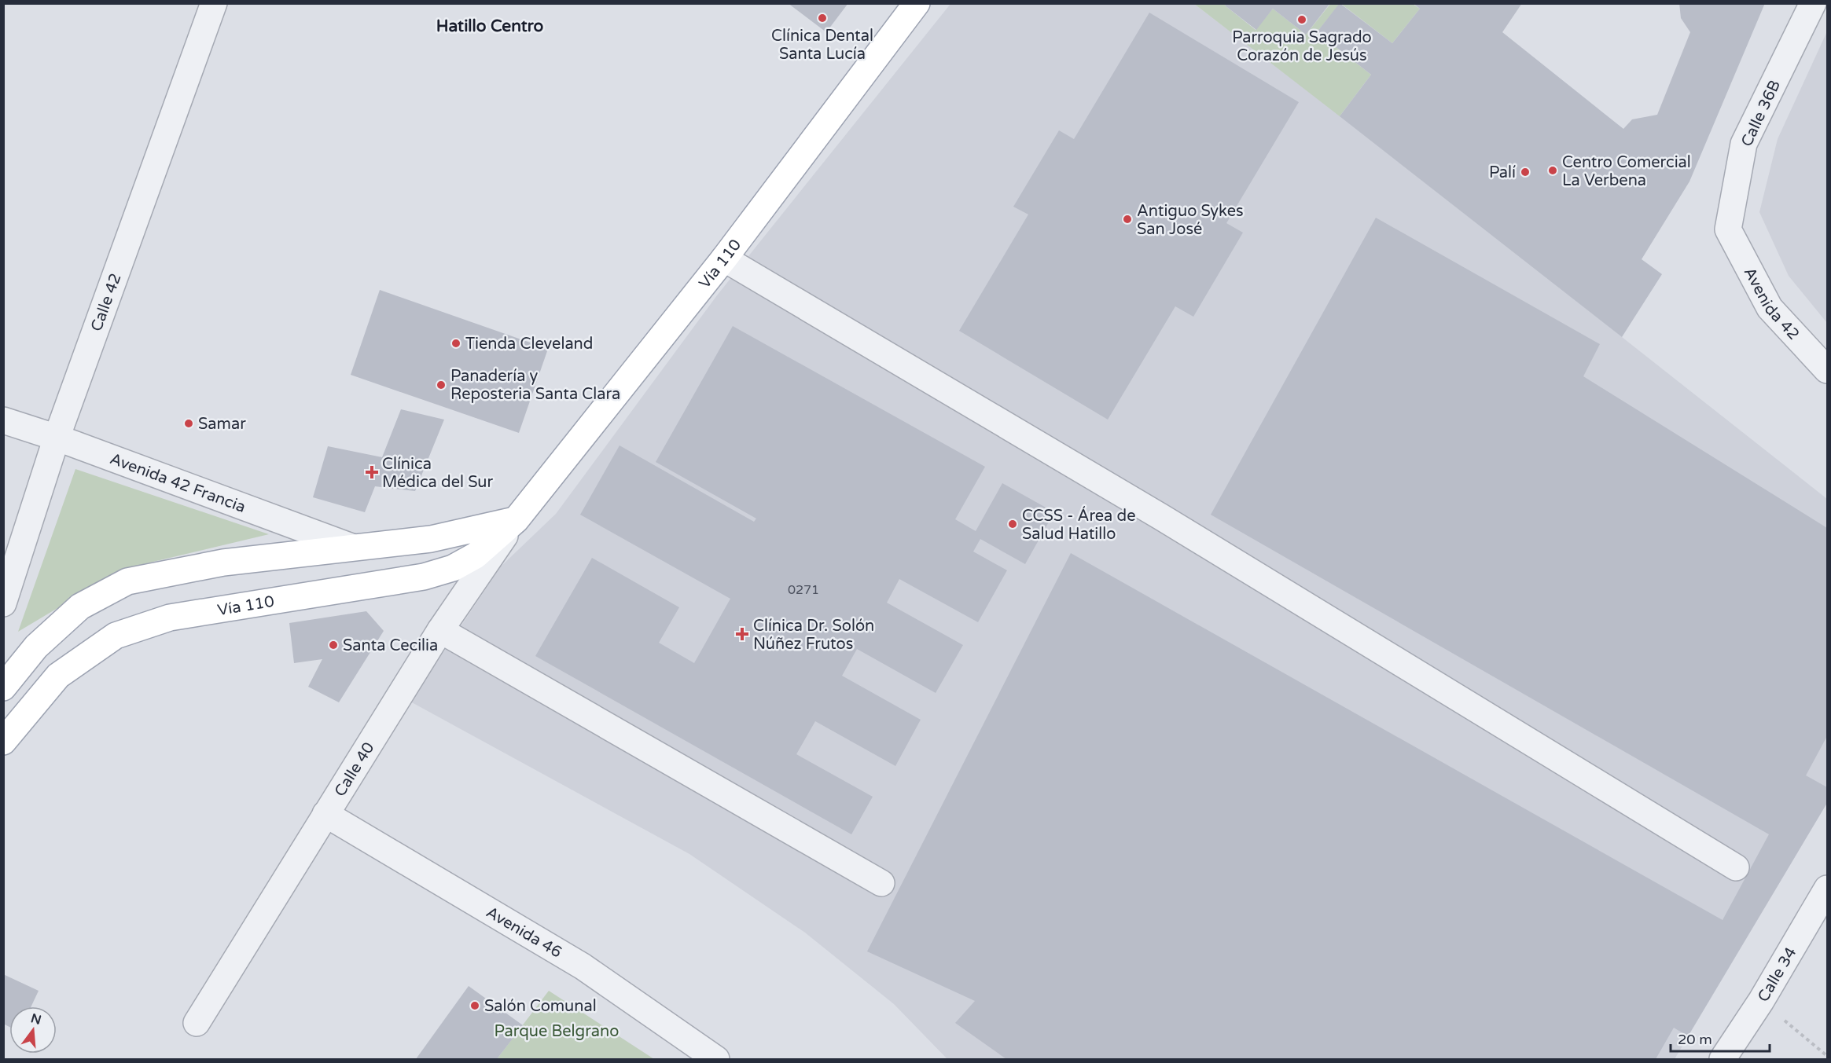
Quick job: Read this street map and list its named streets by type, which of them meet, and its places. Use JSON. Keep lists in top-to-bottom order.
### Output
{
  "streets": {
    "main road": ["Vía 110"],
    "street": [
      "Calle 36B",
      "Calle 42",
      "Avenida 42",
      "Avenida 42 Francia",
      "Calle 40",
      "Avenida 46",
      "Calle 34"
    ]
  },
  "crossings": [
    ["Calle 36B", "Avenida 42"],
    ["Vía 110", "Calle 40"],
    ["Calle 42", "Avenida 42 Francia"],
    ["Calle 40", "Avenida 46"]
  ],
  "districts": ["Hatillo Centro"],
  "parks": ["Parque Belgrano"],
  "places": {
    "other": [
      "Clínica Dental Santa Lucía",
      "Parroquia Sagrado Corazón de Jesús",
      "Centro Comercial La Verbena",
      "Palí",
      "Antiguo Sykes San José",
      "Tienda Cleveland",
      "Panadería y Reposteria Santa Clara",
      "Samar",
      "CCSS - Área de Salud Hatillo",
      "Santa Cecilia",
      "Salón Comunal"
    ],
    "health": ["Clínica Médica del Sur", "Clínica Dr. Solón Núñez Frutos"]
  },
  "house_numbers": ["0271"],
  "scale_bar": "20 m",
  "north": "top"
}
